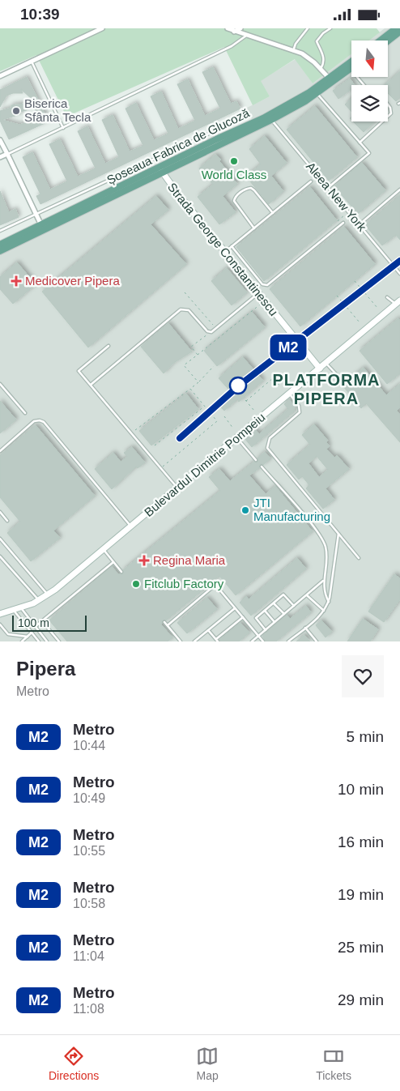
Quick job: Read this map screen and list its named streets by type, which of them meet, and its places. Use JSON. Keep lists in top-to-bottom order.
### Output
{
  "streets": {
    "main road": ["Șoseaua Fabrica de Glucoză"],
    "street": ["Strada George Constantinescu", "Bulevardul Dimitrie Pompeiu"],
    "lane": ["Aleea New York"]
  },
  "crossings": [
    ["Șoseaua Fabrica de Glucoză", "Aleea New York"],
    ["Șoseaua Fabrica de Glucoză", "Strada George Constantinescu"],
    ["Strada George Constantinescu", "Bulevardul Dimitrie Pompeiu"]
  ],
  "districts": ["PLATFORMA PIPERA"],
  "places": {
    "other": [
      "Biserica Sfânta Tecla",
      "World Class",
      "JTI Manufacturing",
      "Fitclub Factory"
    ],
    "health": ["Medicover Pipera", "Regina Maria"]
  },
  "lines": ["metro line M2"],
  "scale_bar": "100 m",
  "north": "bottom",
  "page": {
    "status": "10:39",
    "on_map": "M2",
    "scale": "100 m",
    "heading": ["Pipera", "Metro"],
    "list": [
      {
        "mark": "M2",
        "name": "Metro",
        "note": "10:44",
        "value": "5 min"
      },
      {
        "mark": "M2",
        "name": "Metro",
        "note": "10:49",
        "value": "10 min"
      },
      {
        "mark": "M2",
        "name": "Metro",
        "note": "10:55",
        "value": "16 min"
      },
      {
        "mark": "M2",
        "name": "Metro",
        "note": "10:58",
        "value": "19 min"
      },
      {
        "mark": "M2",
        "name": "Metro",
        "note": "11:04",
        "value": "25 min"
      },
      {
        "mark": "M2",
        "name": "Metro",
        "note": "11:08",
        "value": "29 min"
      }
    ],
    "tabs": ["Directions", "Map", "Tickets"]
  }
}
